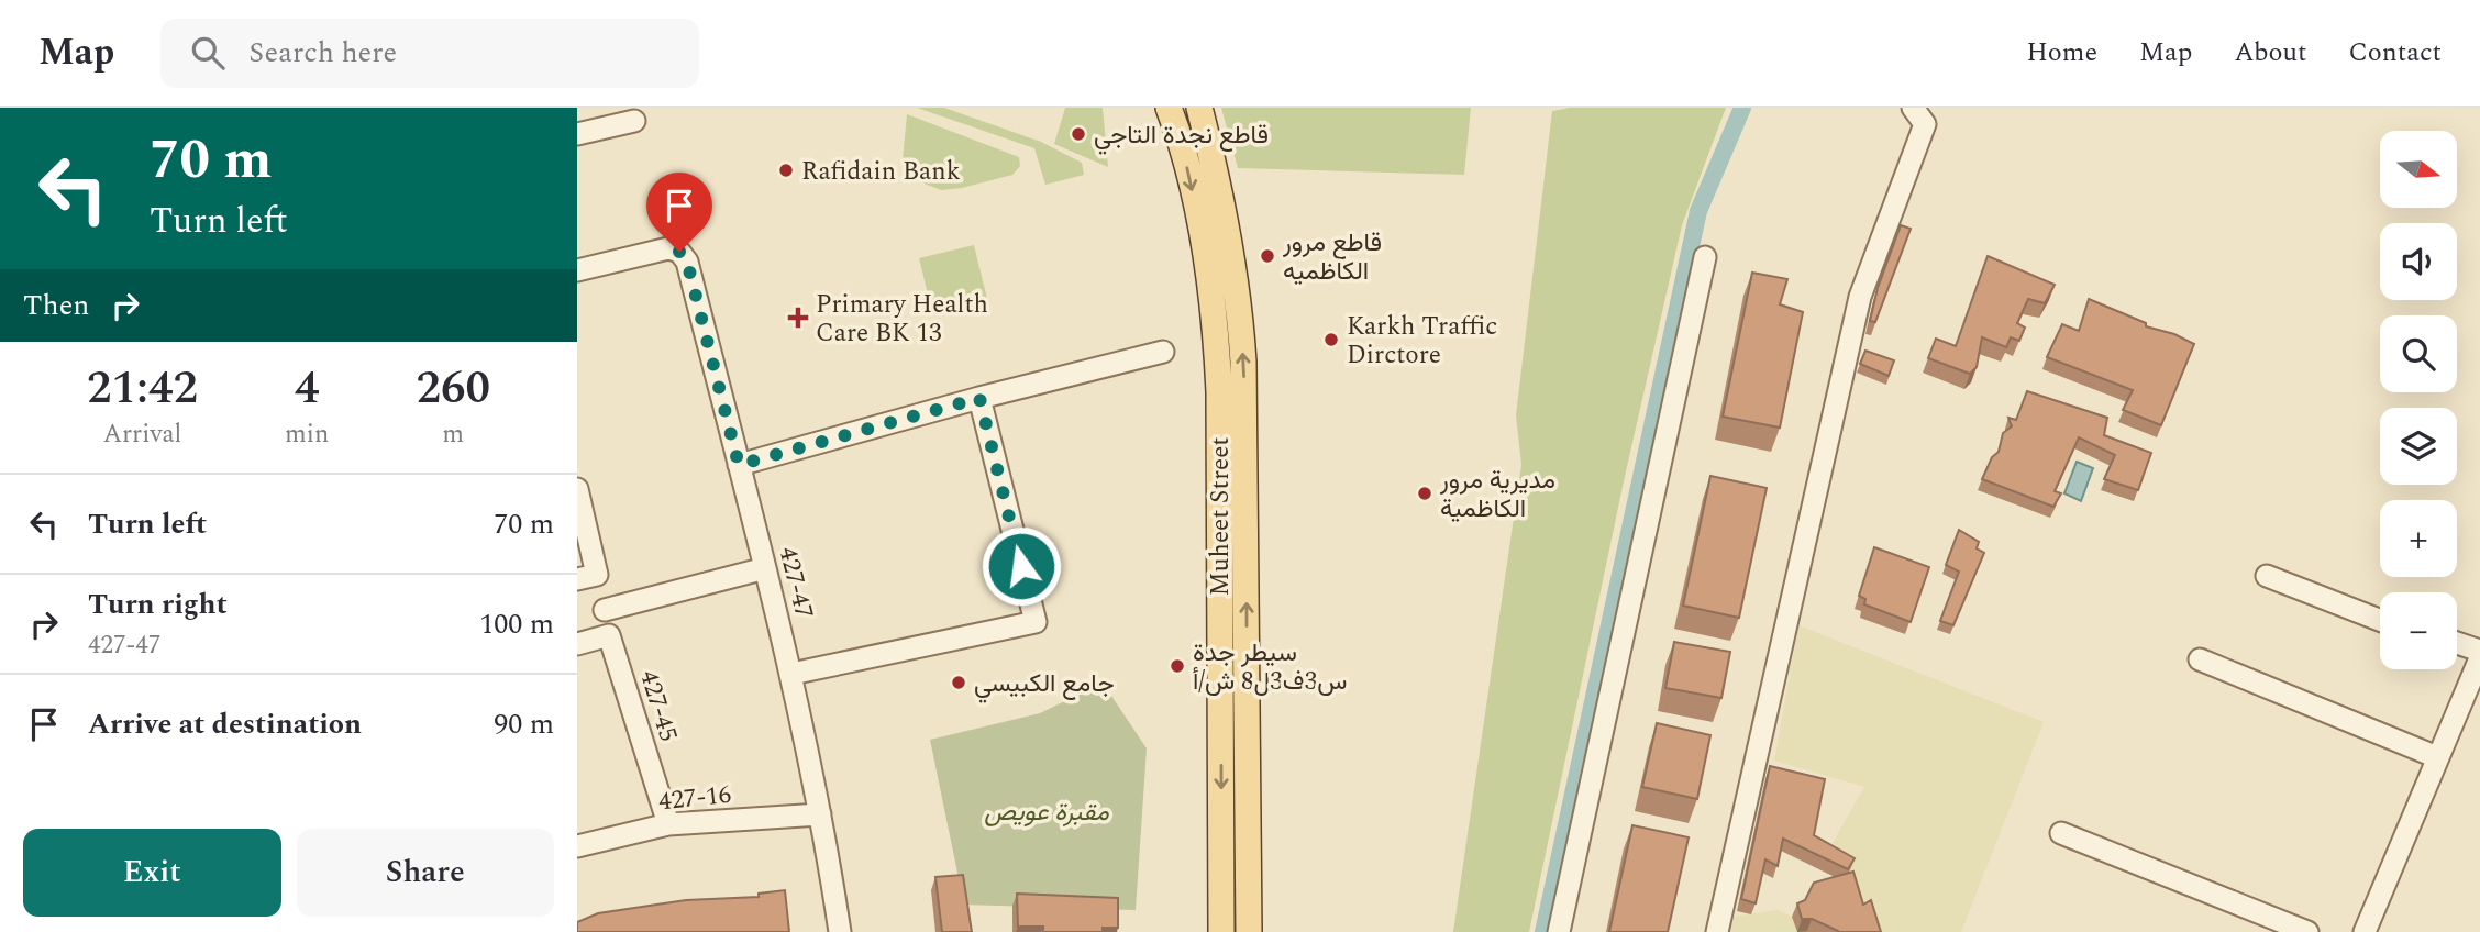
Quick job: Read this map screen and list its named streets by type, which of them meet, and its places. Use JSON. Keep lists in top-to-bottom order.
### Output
{
  "streets": {
    "main road": ["Muheet Street"],
    "street": ["427-47", "427-45", "427-16"]
  },
  "crossings": [
    ["427-47", "427-16"],
    ["427-45", "427-16"]
  ],
  "parks": ["مقبرة عويص"],
  "places": {
    "other": [
      "قاطع نجدة التاجي",
      "Rafidain Bank",
      "قاطع مرور الكاظميه",
      "Karkh Traffic Dirctore",
      "مديرية مرور الكاظمية",
      "سيطر جدة س3ف3ل8 ش/أ",
      "جامع الكبيسي"
    ],
    "health": ["Primary Health Care BK 13"]
  },
  "north": "right",
  "page": {
    "header": "Map",
    "search": "Search here",
    "nav": [
      "Home",
      "Map",
      "About",
      "Contact"
    ],
    "turn": ["70 m", "Turn left"],
    "map_buttons": ["+", "−"],
    "then": "Then",
    "eta": [
      "21:42",
      "Arrival",
      "4",
      "min",
      "260",
      "m"
    ],
    "list": [
      {
        "name": "Turn left",
        "value": "70 m"
      },
      {
        "name": "Turn right",
        "note": "427-47",
        "value": "100 m"
      },
      {
        "name": "Arrive at destination",
        "value": "90 m"
      }
    ],
    "buttons": ["Exit", "Share"]
  }
}
